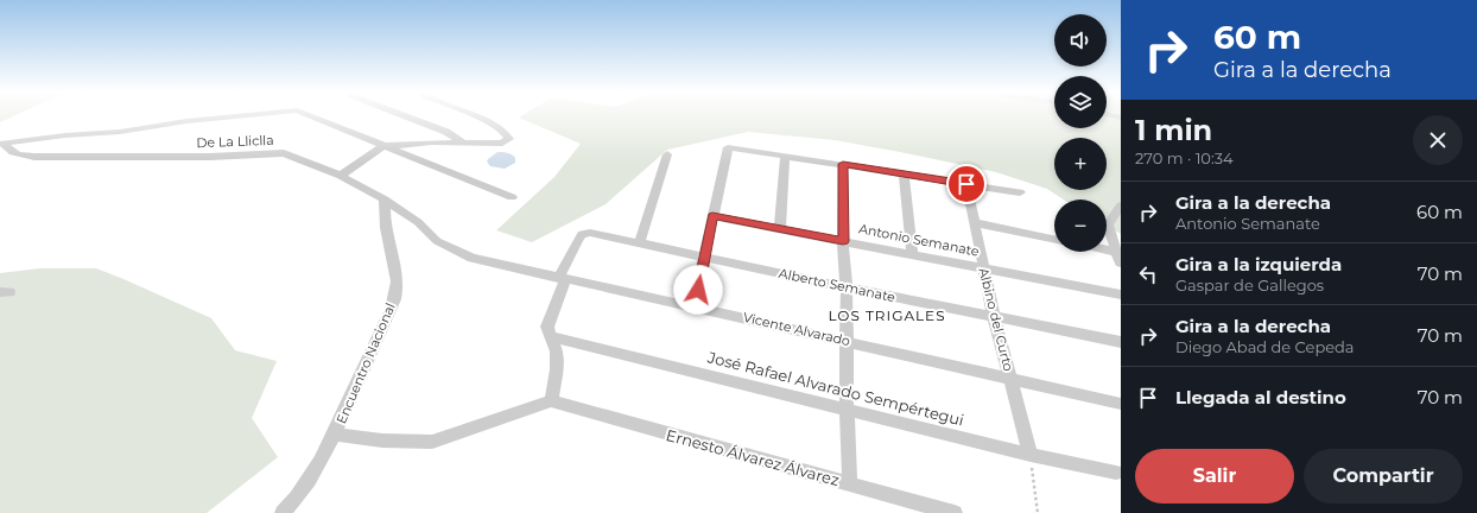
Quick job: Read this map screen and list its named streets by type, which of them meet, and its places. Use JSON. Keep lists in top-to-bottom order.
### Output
{
  "streets": {
    "street": [
      "De La Lliclla",
      "Antonio Semanate",
      "Alberto Semanate",
      "Albino del Curto",
      "Vicente Alvarado",
      "Encuentro Nacional",
      "José Rafael Alvarado Sempértegui",
      "Ernesto Álvarez Álvarez"
    ]
  },
  "crossings": [
    ["De La Lliclla", "Vicente Alvarado"],
    ["De La Lliclla", "Encuentro Nacional"],
    ["Antonio Semanate", "Albino del Curto"],
    ["Alberto Semanate", "Albino del Curto"],
    ["Alberto Semanate", "Vicente Alvarado"],
    ["Albino del Curto", "Vicente Alvarado"],
    ["Albino del Curto", "José Rafael Alvarado Sempértegui"]
  ],
  "districts": ["LOS TRIGALES"],
  "page": {
    "turn": ["60 m", "Gira a la derecha"],
    "map_buttons": ["+", "−"],
    "heading": ["1 min", "270 m · 10:34"],
    "list": [
      {
        "name": "Gira a la derecha",
        "note": "Antonio Semanate",
        "value": "60 m"
      },
      {
        "name": "Gira a la izquierda",
        "note": "Gaspar de Gallegos",
        "value": "70 m"
      },
      {
        "name": "Gira a la derecha",
        "note": "Diego Abad de Cepeda",
        "value": "70 m"
      },
      {
        "name": "Llegada al destino",
        "value": "70 m"
      }
    ],
    "buttons": ["Salir", "Compartir"]
  }
}
